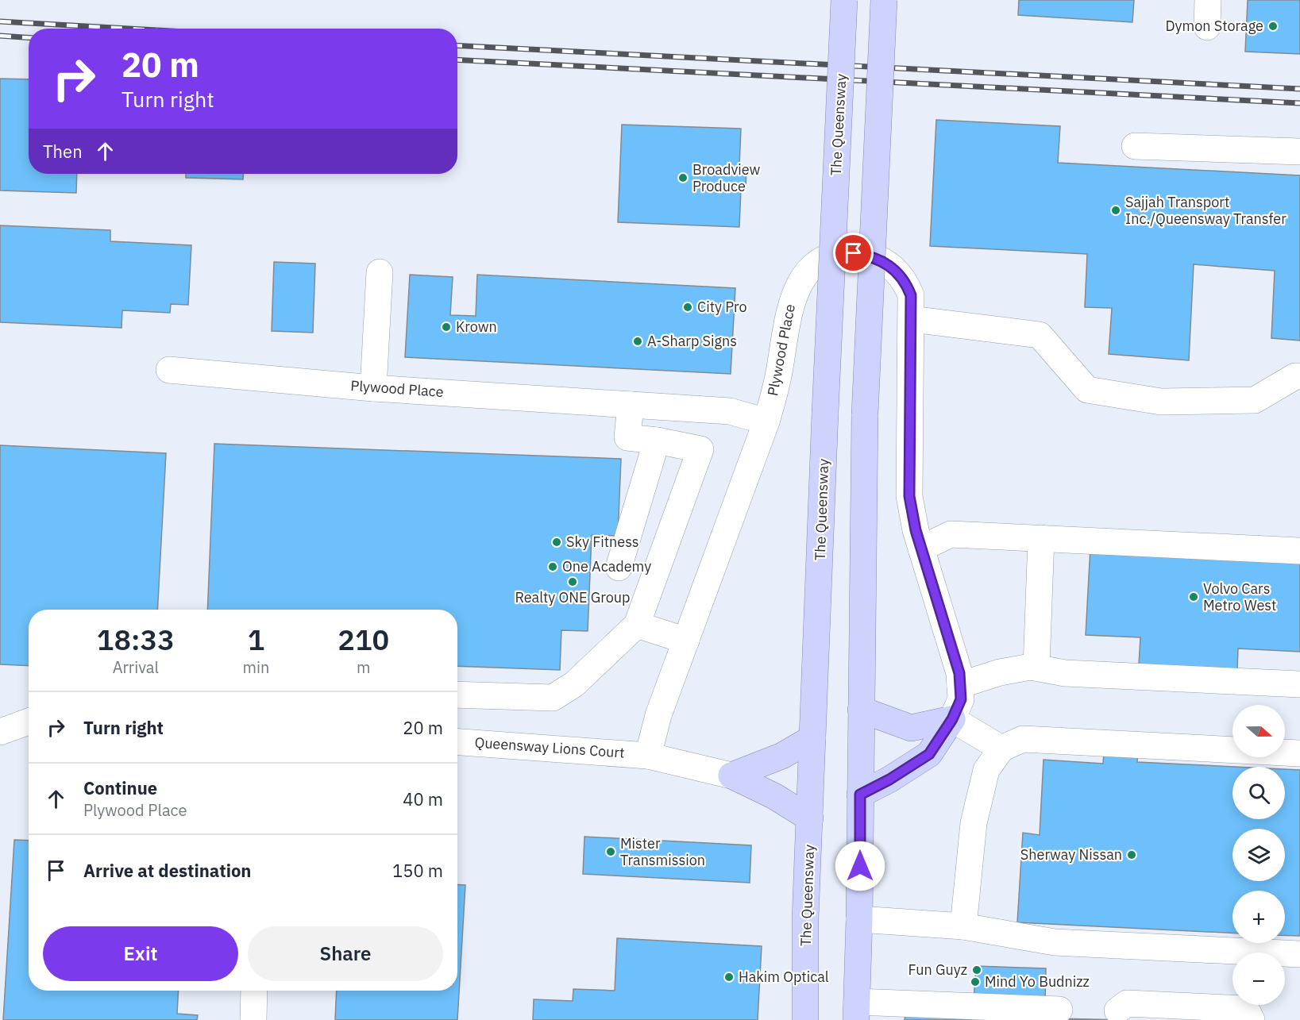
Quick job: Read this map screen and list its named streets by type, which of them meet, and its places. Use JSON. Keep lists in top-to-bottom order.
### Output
{
  "streets": {
    "main road": ["The Queensway"],
    "street": ["Plywood Place", "Queensway Lions Court"]
  },
  "crossings": [
    ["Plywood Place", "Queensway Lions Court"]
  ],
  "places": [
    "Dymon Storage",
    "Broadview Produce",
    "Sajjah Transport Inc./Queensway Transfer",
    "City Pro",
    "Krown",
    "A-Sharp Signs",
    "Sky Fitness",
    "One Academy",
    "Realty ONE Group",
    "Volvo Cars Metro West",
    "Mister Transmission",
    "Sherway Nissan",
    "Fun Guyz",
    "Hakim Optical",
    "Mind Yo Budnizz"
  ],
  "north": "right",
  "page": {
    "turn": ["20 m", "Turn right"],
    "then": "Then",
    "eta": [
      "18:33",
      "Arrival",
      "1",
      "min",
      "210",
      "m"
    ],
    "list": [
      {
        "name": "Turn right",
        "value": "20 m"
      },
      {
        "name": "Continue",
        "note": "Plywood Place",
        "value": "40 m"
      },
      {
        "name": "Arrive at destination",
        "value": "150 m"
      }
    ],
    "map_buttons": ["+", "−"],
    "buttons": ["Exit", "Share"]
  }
}
